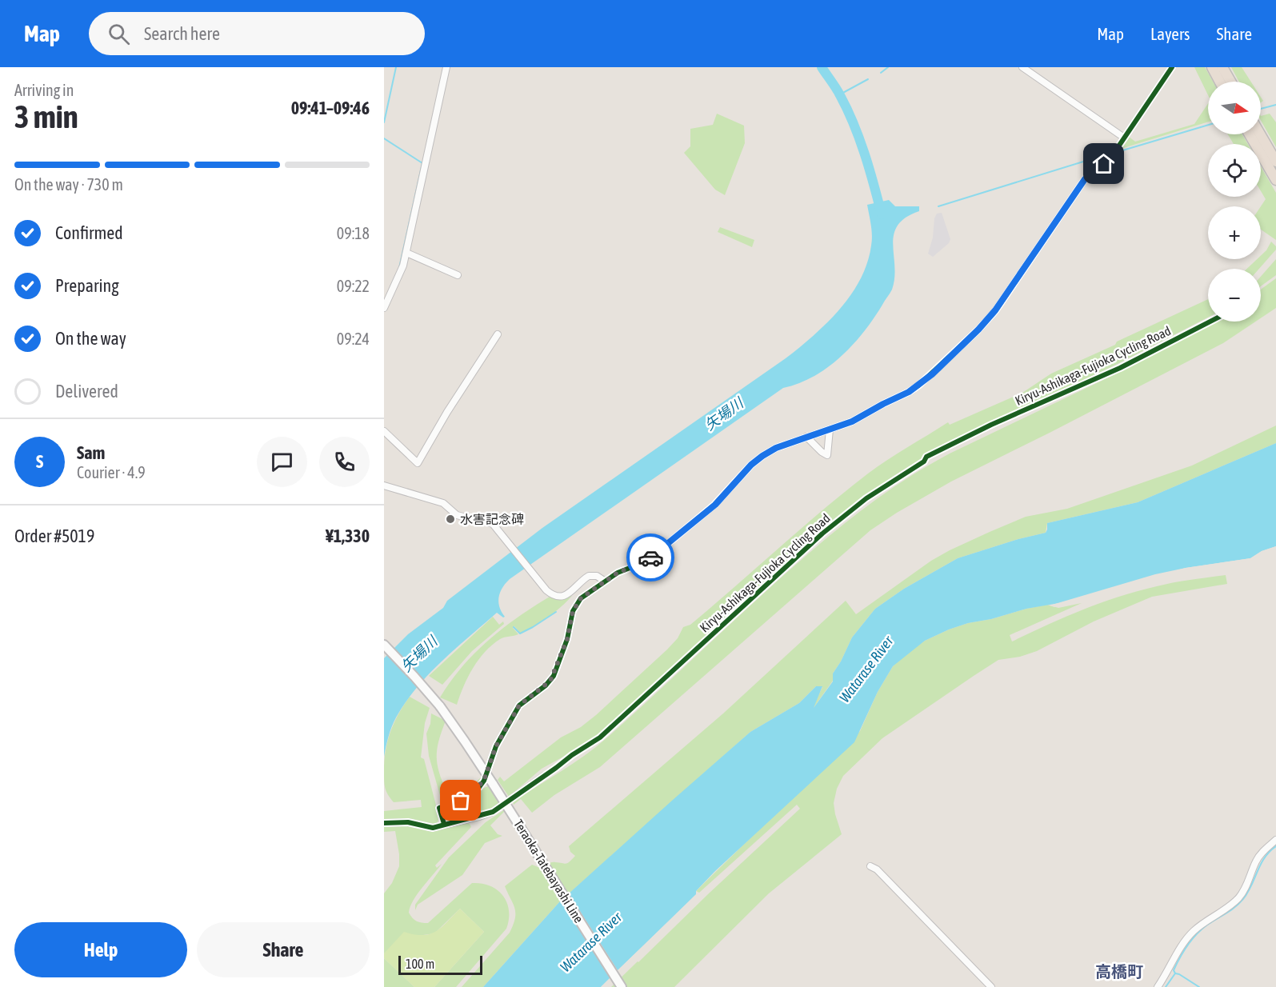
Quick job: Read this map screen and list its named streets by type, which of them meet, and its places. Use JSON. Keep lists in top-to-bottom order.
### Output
{
  "streets": {
    "main road": ["Teraoka-Tatebayashi Line"],
    "cycle path": ["Kiryu-Ashikaga-Fujioka Cycling Road"]
  },
  "districts": ["高橋町"],
  "water": ["矢場川", "Watarase River"],
  "places": ["水害記念碑"],
  "scale_bar": "100 m",
  "north": "right",
  "page": {
    "header": "Map",
    "search": "Search here",
    "nav": ["Map", "Layers", "Share"],
    "heading": ["3 min", "Arriving in", "09:41–09:46"],
    "panel": [
      "Sam",
      "Courier · 4.9",
      "Order #5019",
      "¥1,330"
    ],
    "map_buttons": ["+", "−"],
    "bar": "On the way · 730 m",
    "list": [
      ["Confirmed", "09:18"],
      ["Preparing", "09:22"],
      ["On the way", "09:24"],
      "Delivered"
    ],
    "round": "S",
    "buttons": ["Help", "Share"],
    "scale": "100 m"
  }
}
